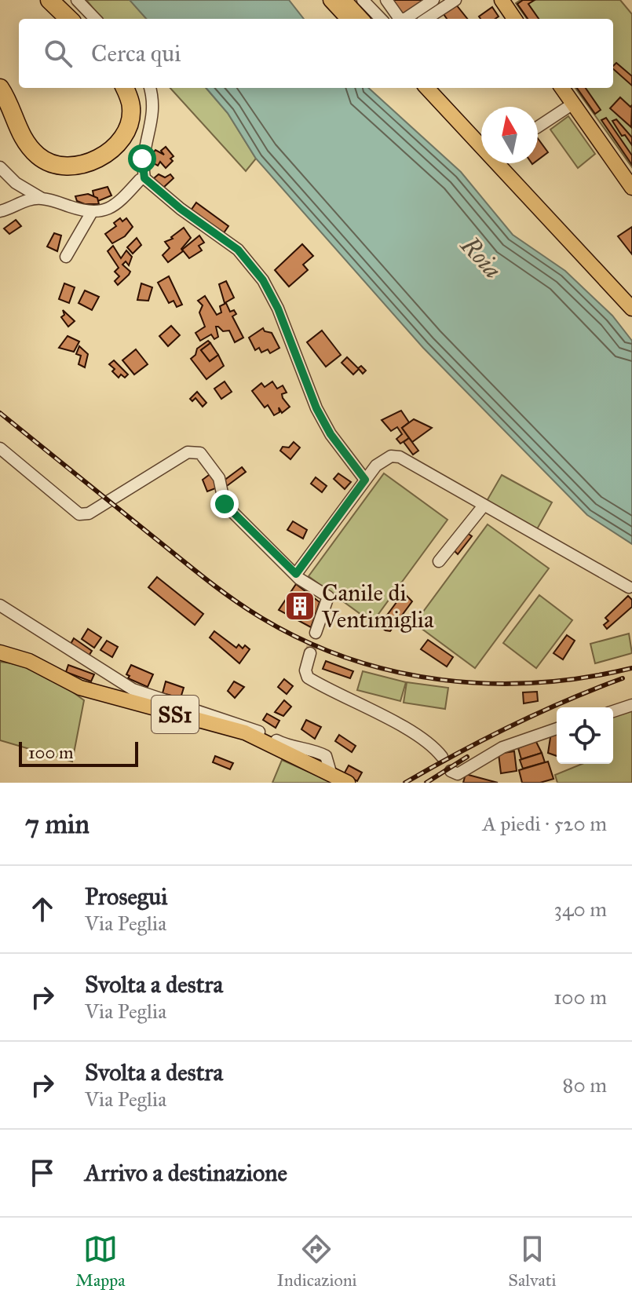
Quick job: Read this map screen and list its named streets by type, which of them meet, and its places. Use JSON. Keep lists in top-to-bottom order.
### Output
{
  "streets": {
    "main road": ["SS1"]
  },
  "water": ["Roia"],
  "places": {
    "building": ["Canile di Ventimiglia"]
  },
  "scale_bar": "100 m",
  "north": "top",
  "page": {
    "search": "Cerca qui",
    "scale": "100 m",
    "heading": ["7 min", "A piedi · 520 m"],
    "list": [
      ["Prosegui", "Via Peglia", "340 m"],
      ["Svolta a destra", "Via Peglia", "100 m"],
      ["Svolta a destra", "Via Peglia", "80 m"],
      "Arrivo a destinazione"
    ],
    "nav": ["Mappa", "Indicazioni", "Salvati"]
  }
}
